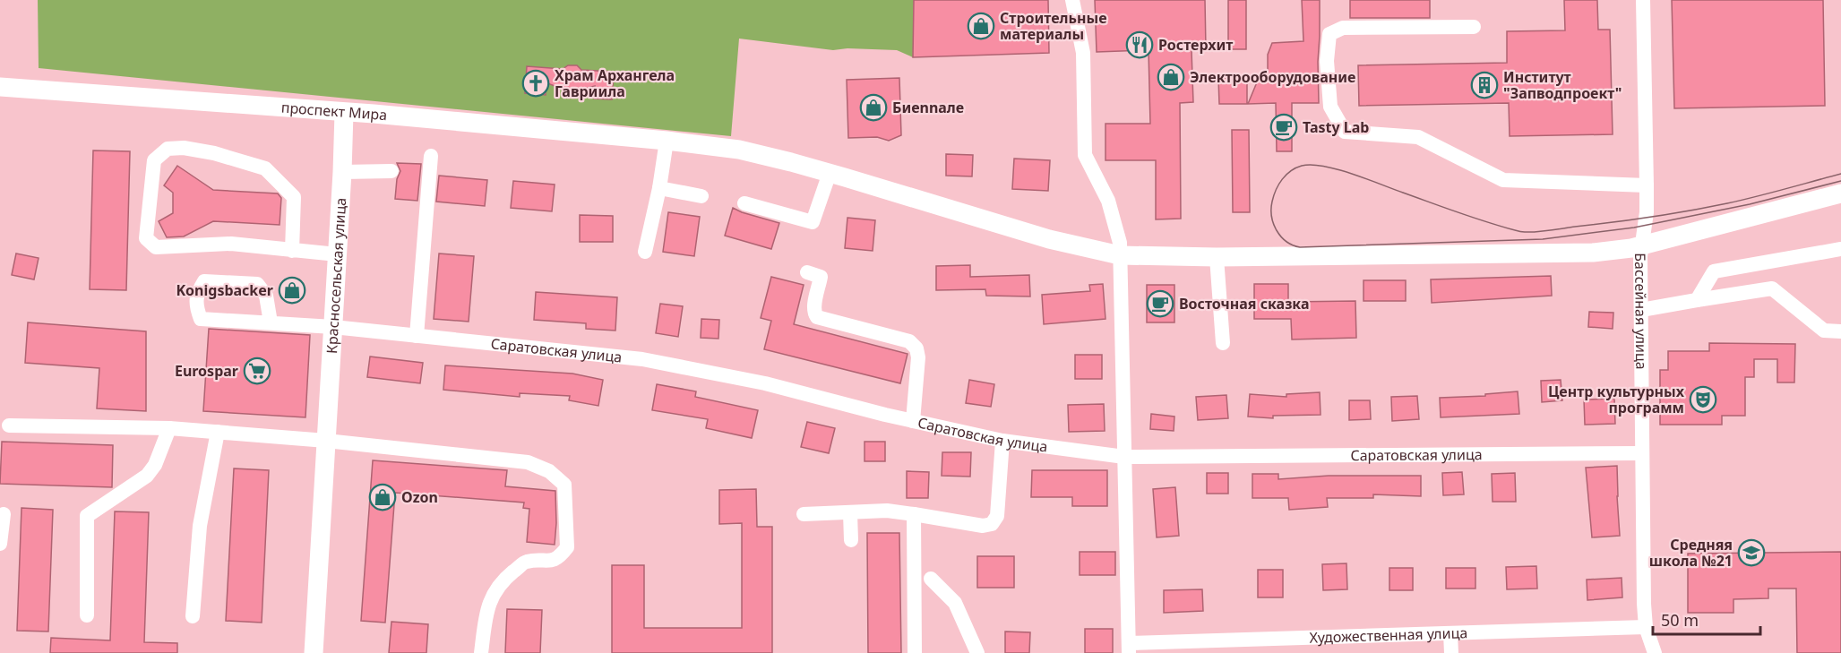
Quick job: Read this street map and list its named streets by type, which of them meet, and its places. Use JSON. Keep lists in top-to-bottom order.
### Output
{
  "streets": {
    "main road": ["проспект Мира", "Красносельская улица"],
    "street": ["Бассейная улица", "Саратовская улица", "Художественная улица"]
  },
  "crossings": [
    ["проспект Мира", "Красносельская улица"],
    ["проспект Мира", "Бассейная улица"],
    ["Красносельская улица", "Саратовская улица"],
    ["Бассейная улица", "Саратовская улица"],
    ["Бассейная улица", "Художественная улица"]
  ],
  "places": {
    "shop": [
      "Строительные материалы",
      "Электрооборудование",
      "Биеnnале",
      "Konigsbacker",
      "Ozon"
    ],
    "restaurant": ["Ростерхит"],
    "church": ["Храм Архангела Гавриила"],
    "building": ["Институт \"Запводпроект\""],
    "cafe": ["Tasty Lab", "Восточная сказка"],
    "supermarket": ["Eurospar"],
    "theatre": ["Центр культурных программ"],
    "school or university": ["Средняя школа №21"]
  },
  "scale_bar": "50 m"
}
